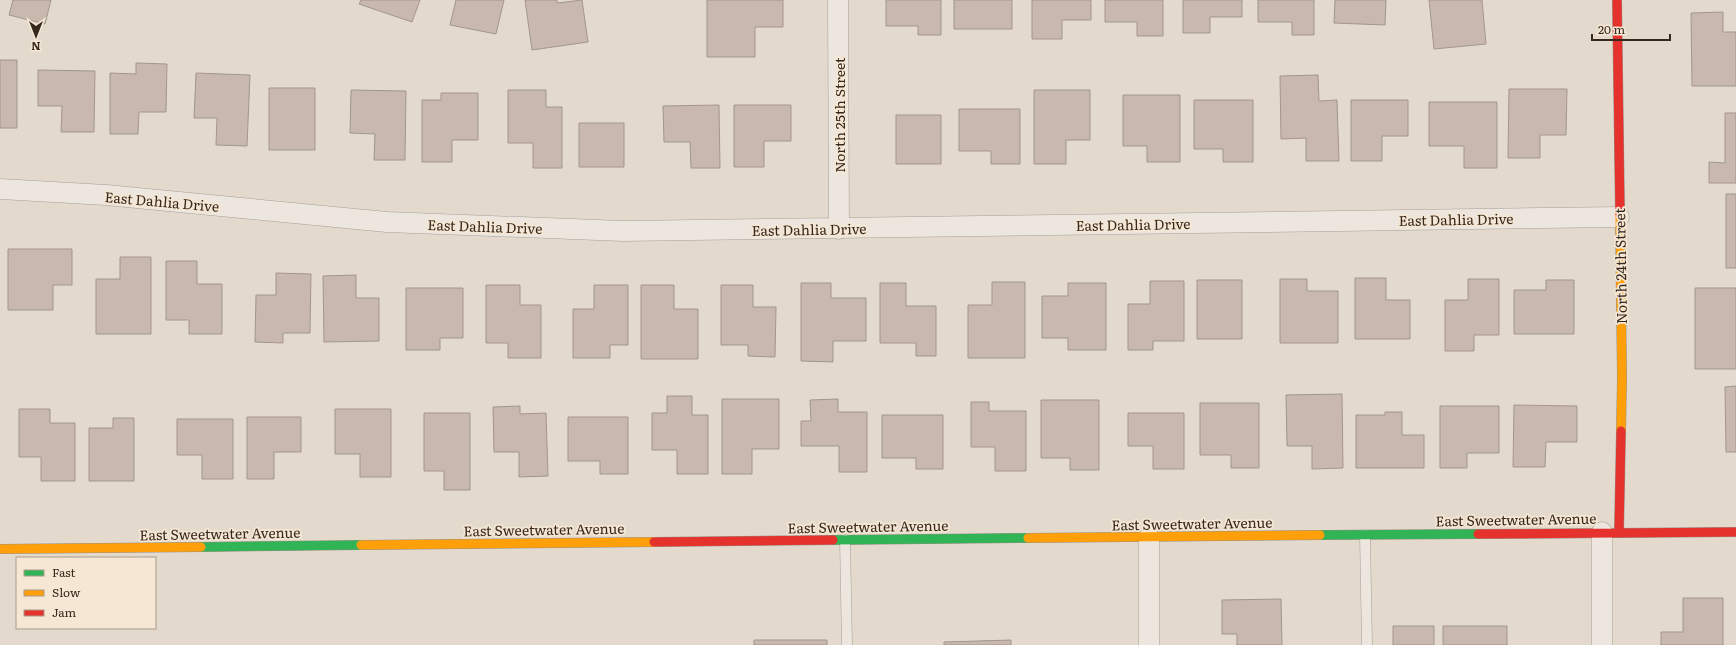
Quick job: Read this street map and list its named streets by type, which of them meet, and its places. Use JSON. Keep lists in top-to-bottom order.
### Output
{
  "streets": {
    "street": [
      "North 25th Street",
      "East Dahlia Drive",
      "North 24th Street",
      "East Sweetwater Avenue"
    ]
  },
  "crossings": [
    ["North 25th Street", "East Dahlia Drive"],
    ["East Dahlia Drive", "North 24th Street"],
    ["North 24th Street", "East Sweetwater Avenue"]
  ],
  "legend": ["Fast", "Slow", "Jam"],
  "scale_bar": "20 m",
  "north": "bottom"
}
